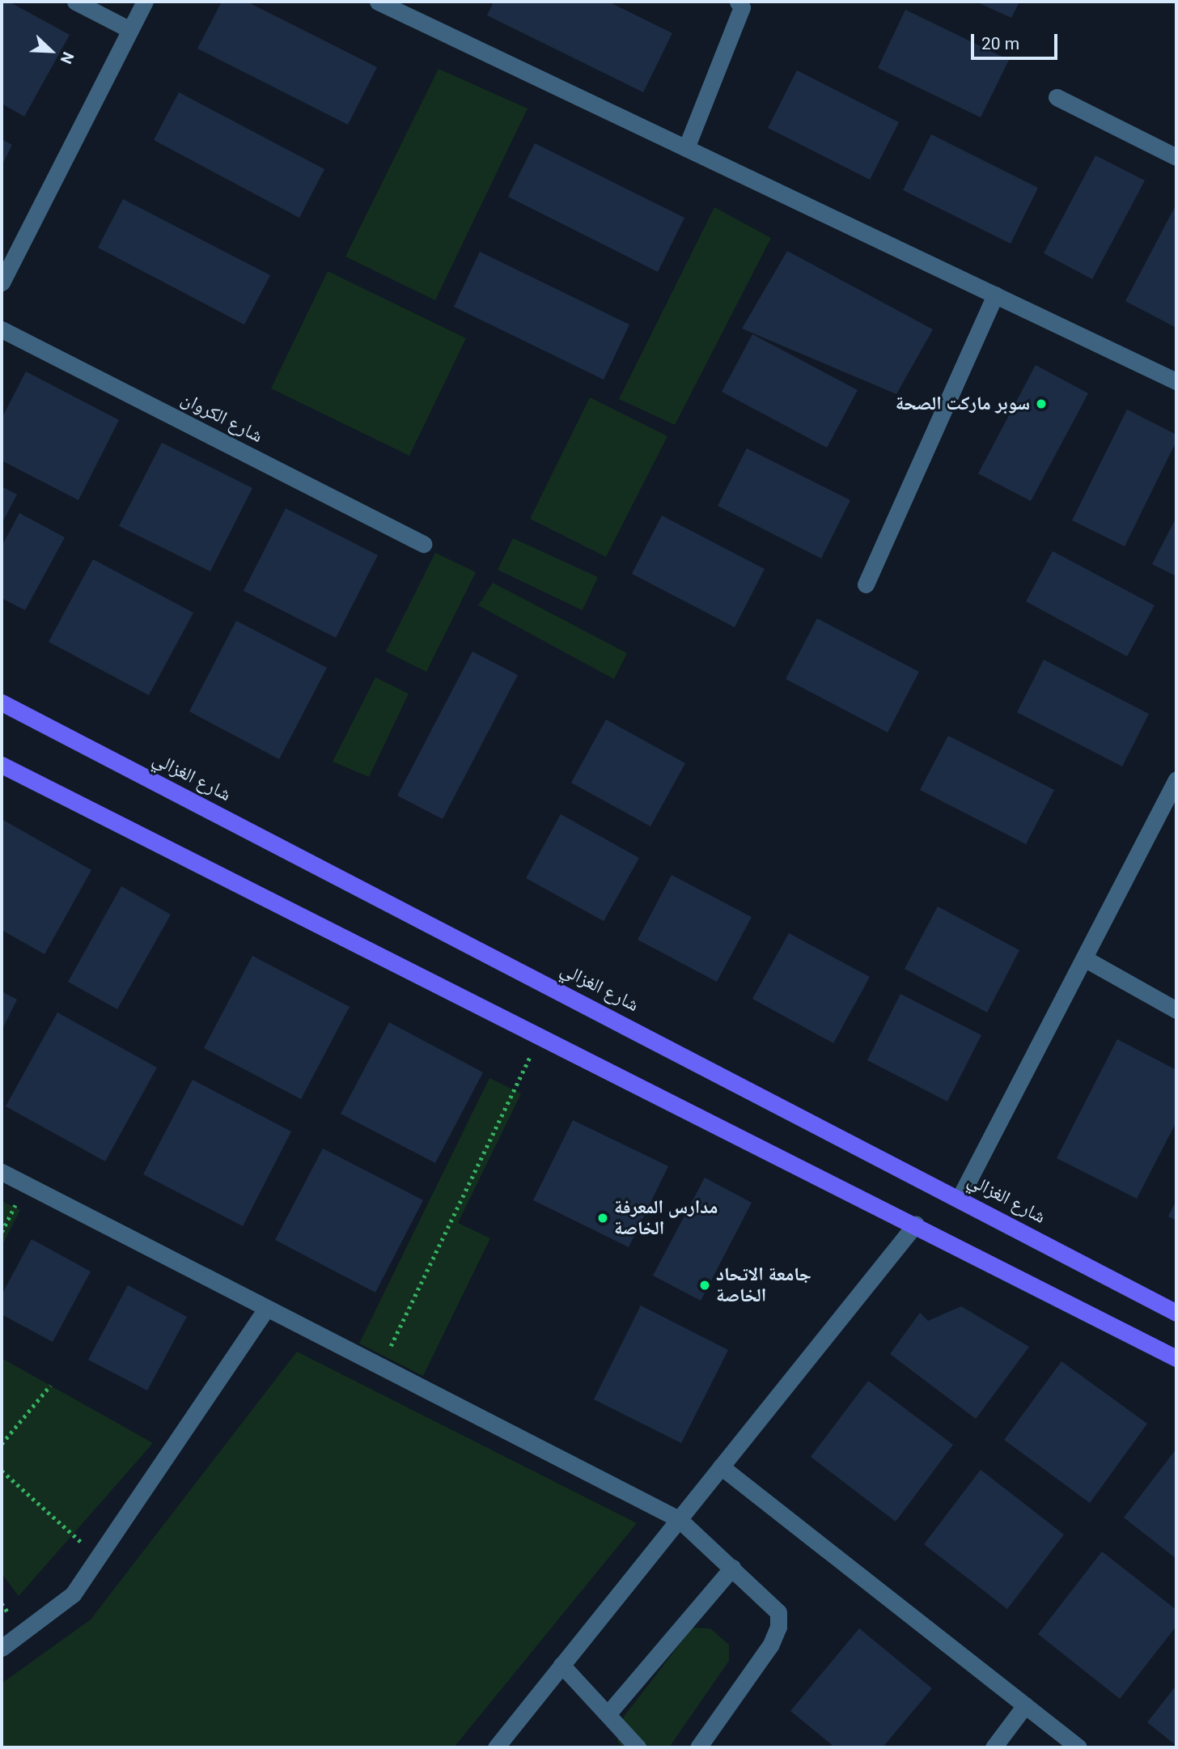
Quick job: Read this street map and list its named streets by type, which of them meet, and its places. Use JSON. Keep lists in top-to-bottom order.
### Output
{
  "streets": {
    "main road": ["شارع الغزالي"],
    "street": ["شارع الكروان"]
  },
  "places": ["سوبر ماركت الصحة", "مدارس المعرفة الخاصة", "جامعة الاتحاد الخاصة"],
  "scale_bar": "20 m",
  "north": "bottom right"
}
